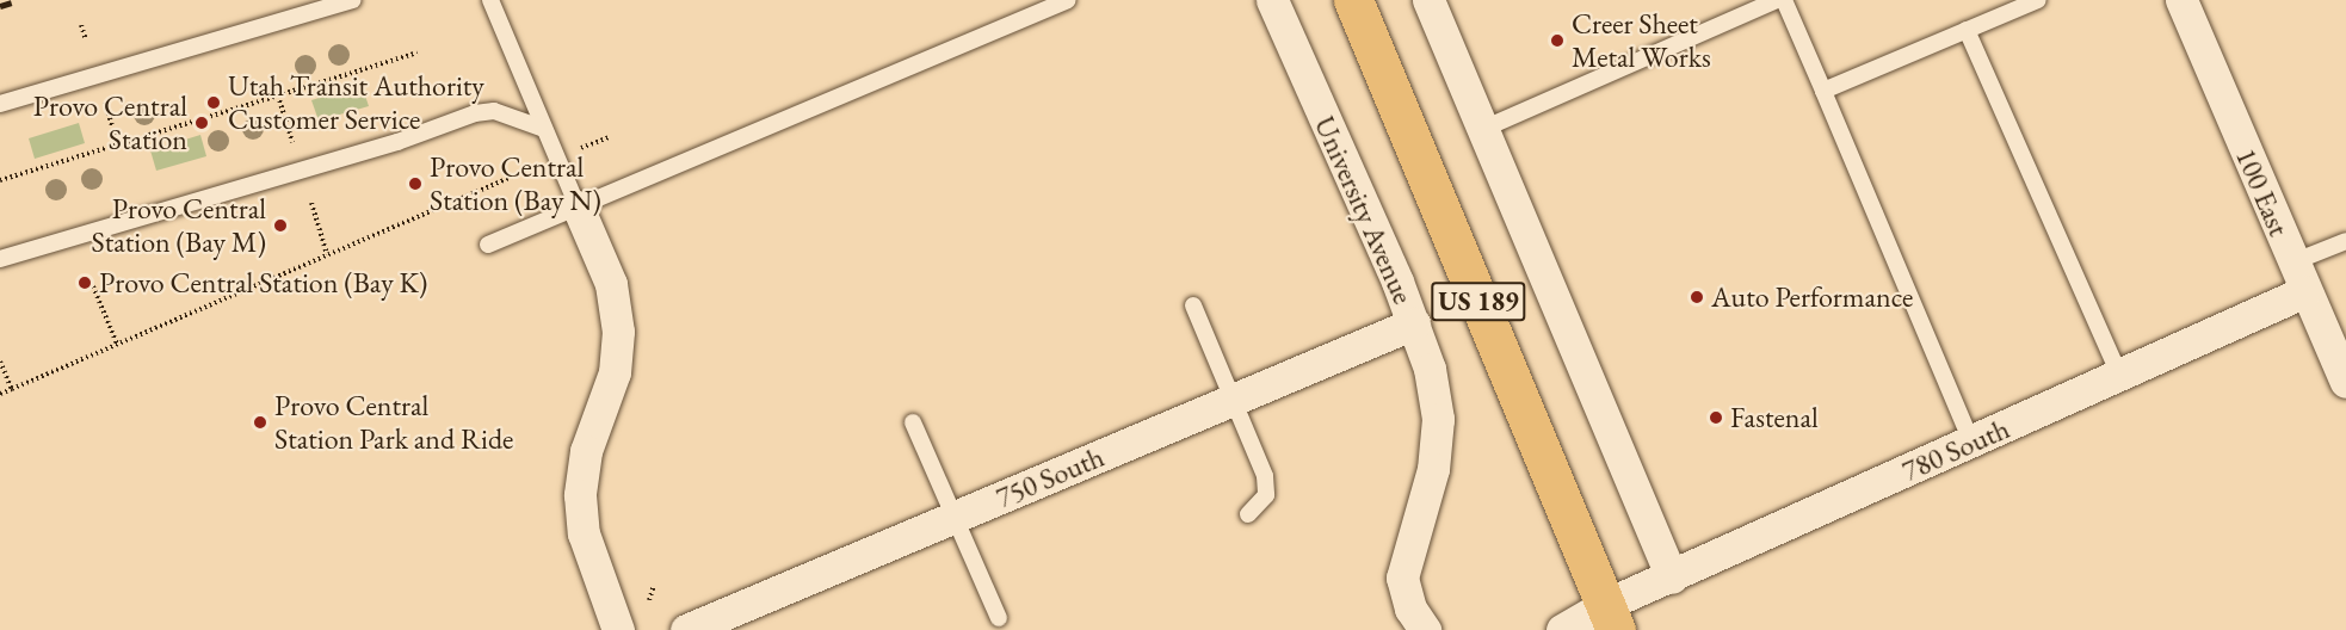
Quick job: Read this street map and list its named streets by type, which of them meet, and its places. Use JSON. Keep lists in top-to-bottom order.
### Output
{
  "streets": {
    "highway": ["US 189"],
    "street": [
      "100 East",
      "University Avenue",
      "780 South",
      "750 South"
    ]
  },
  "crossings": [
    ["100 East", "780 South"],
    ["University Avenue", "750 South"],
    ["US 189", "780 South"]
  ],
  "places": [
    "Creer Sheet Metal Works",
    "Utah Transit Authority Customer Service",
    "Provo Central Station",
    "Provo Central Station (Bay N)",
    "Provo Central Station (Bay M)",
    "Provo Central Station (Bay K)",
    "Auto Performance",
    "Fastenal",
    "Provo Central Station Park and Ride"
  ]
}
